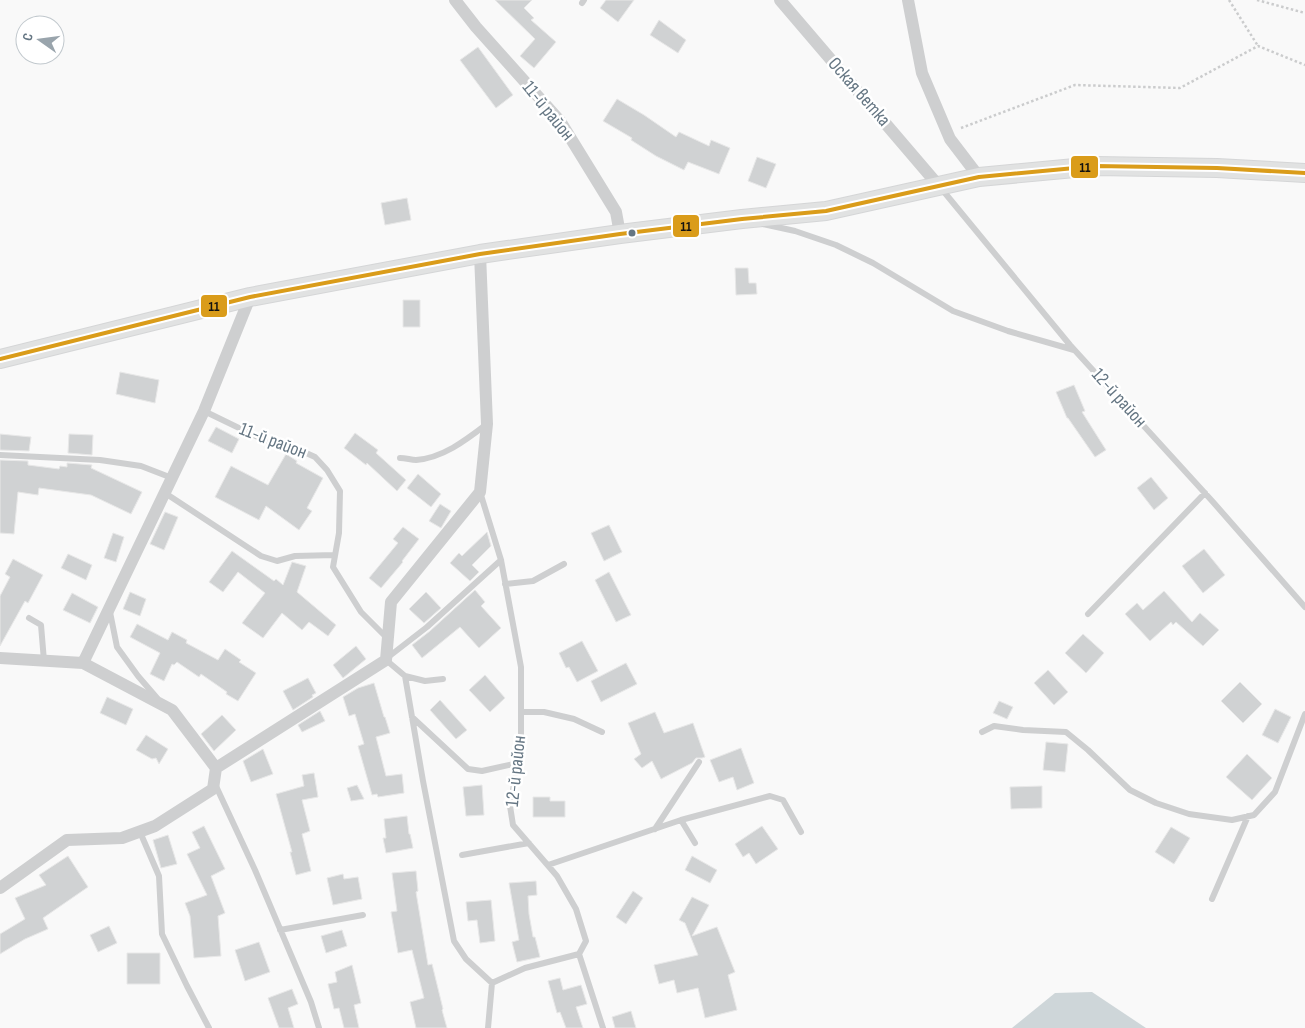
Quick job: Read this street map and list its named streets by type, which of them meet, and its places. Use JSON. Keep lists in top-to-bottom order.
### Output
{
  "streets": {
    "street": ["Оская ветка", "11-й район"],
    "lane": ["12-й район"]
  },
  "crossings": [
    ["Оская ветка", "12-й район"]
  ],
  "lines": ["transit line 11"],
  "north": "left"
}
